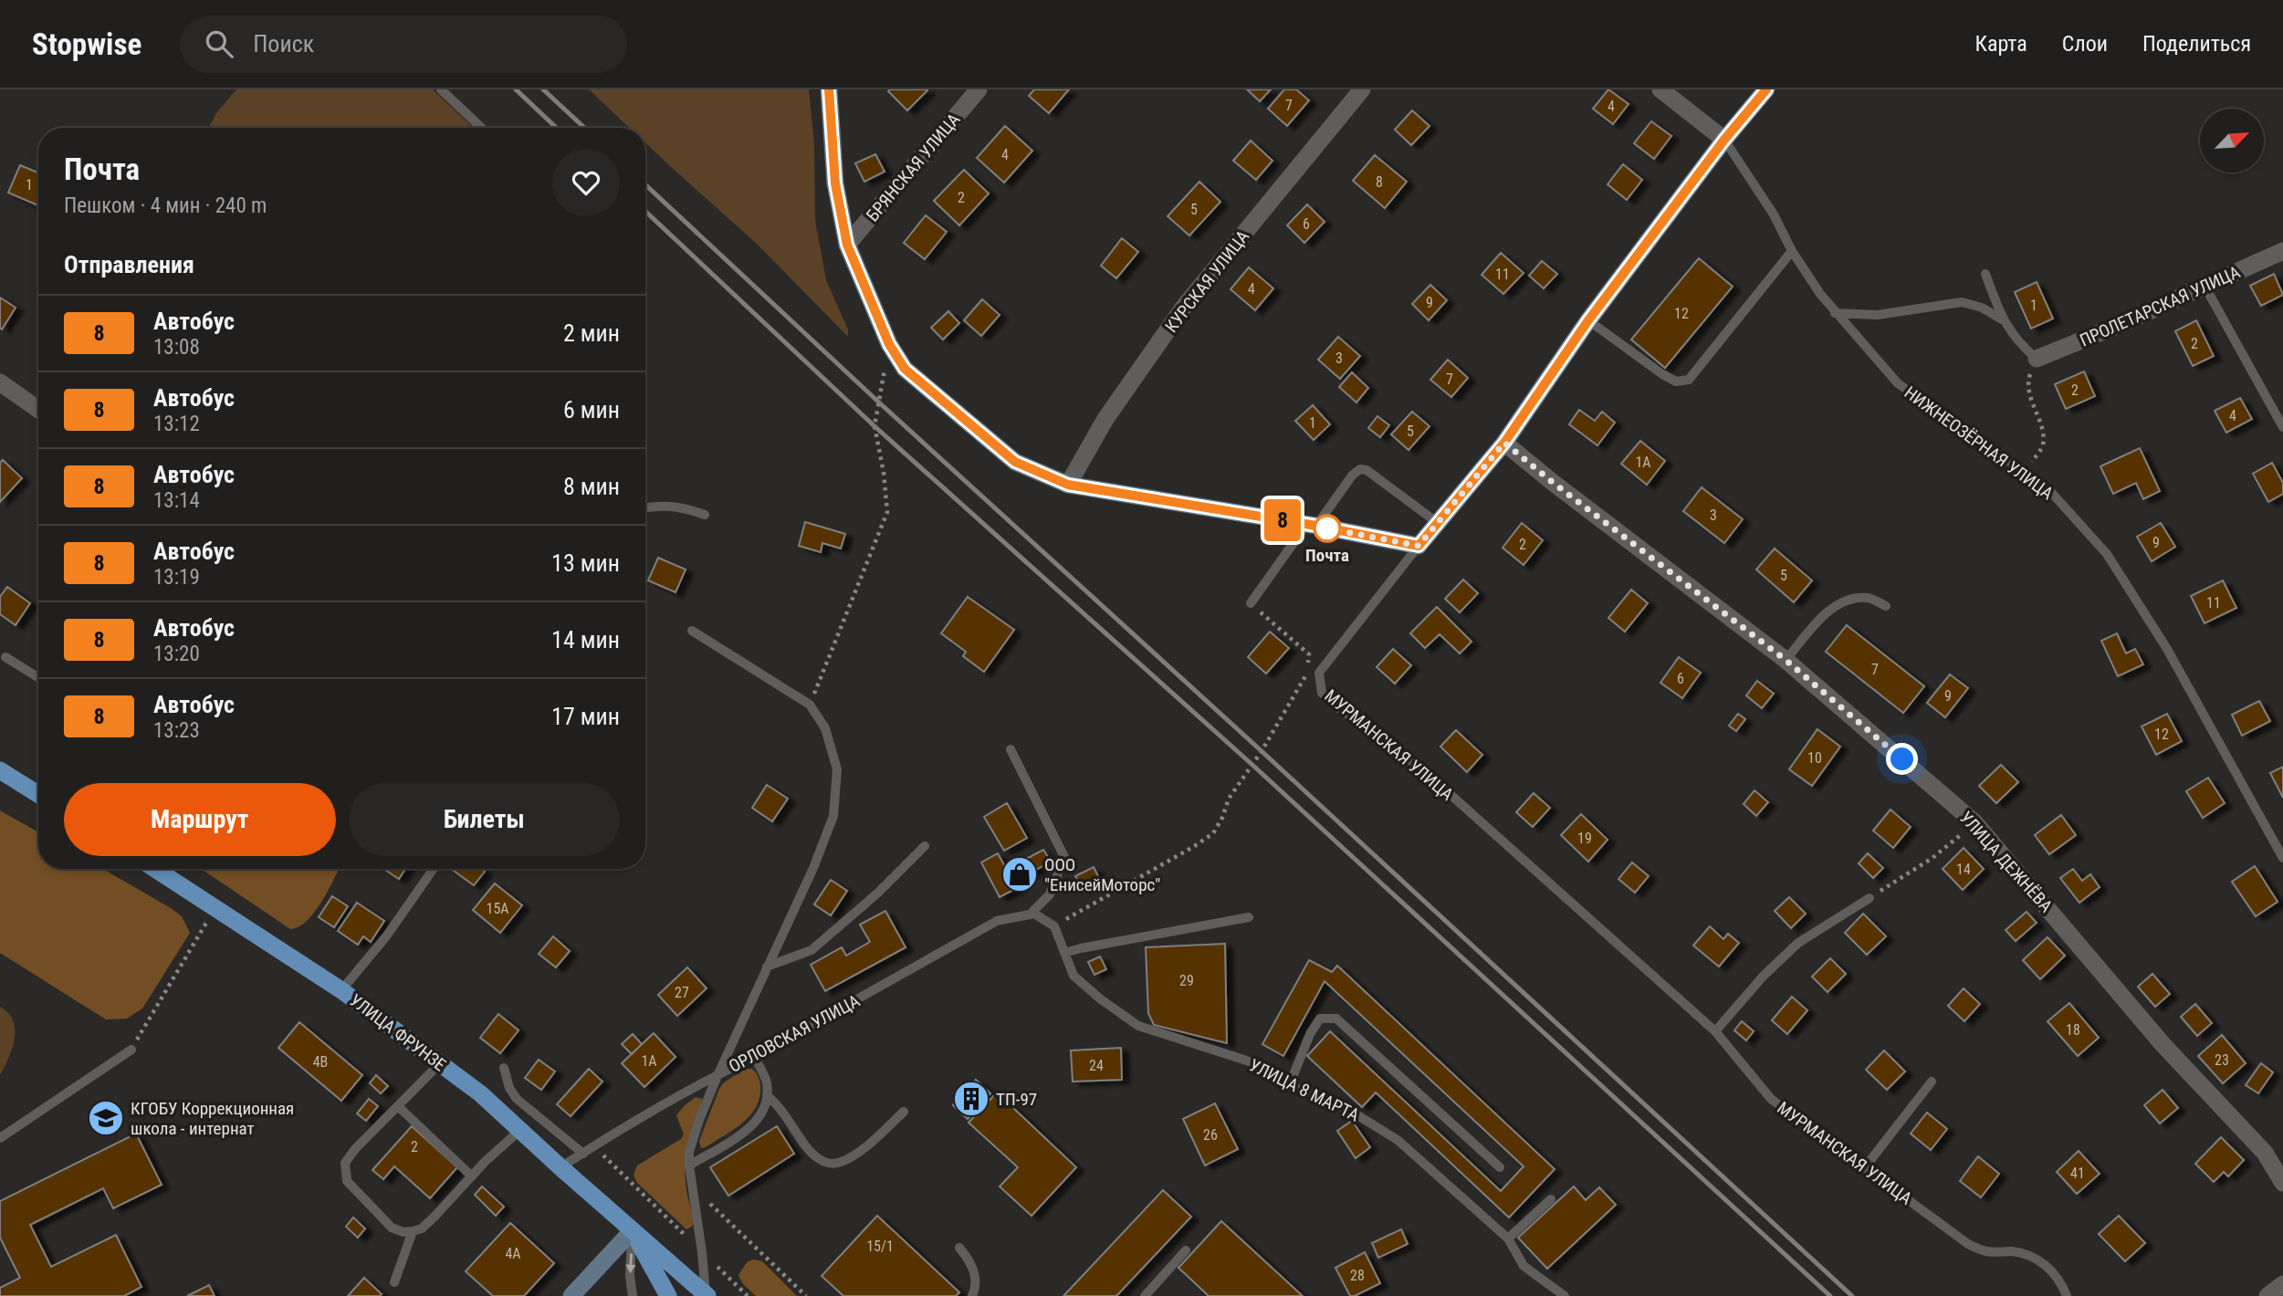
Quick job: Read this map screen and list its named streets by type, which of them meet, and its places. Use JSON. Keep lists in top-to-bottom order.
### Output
{
  "streets": {
    "main road": ["УЛИЦА ФРУНЗЕ"],
    "street": [
      "БРЯНСКАЯ УЛИЦА",
      "КУРСКАЯ УЛИЦА",
      "ПРОЛЕТАРСКАЯ УЛИЦА",
      "НИЖНЕОЗЁРНАЯ УЛИЦА",
      "УЛИЦА ДЕЖНЁВА"
    ],
    "lane": ["МУРМАНСКАЯ УЛИЦА", "ОРЛОВСКАЯ УЛИЦА", "УЛИЦА 8 МАРТА"]
  },
  "crossings": [
    ["УЛИЦА ФРУНЗЕ", "ОРЛОВСКАЯ УЛИЦА"]
  ],
  "places": {
    "other": ["Почта"],
    "shop": ["ООО \"ЕнисейМоторс\""],
    "building": ["ТП-97"],
    "school or university": ["КГОБУ Коррекционная школа - интернат"]
  },
  "lines": ["bus line 8"],
  "house_numbers": [
    "7",
    "4",
    "4",
    "8",
    "1",
    "2",
    "5",
    "6",
    "11",
    "4",
    "9",
    "1",
    "12",
    "2",
    "3",
    "7",
    "2",
    "4",
    "1",
    "5",
    "1А",
    "3",
    "9",
    "2",
    "5",
    "11",
    "7",
    "6",
    "9",
    "12",
    "10",
    "19",
    "14",
    "15А",
    "29",
    "27",
    "18",
    "23",
    "1А",
    "4В",
    "24",
    "26",
    "2",
    "41",
    "15/1",
    "4А",
    "28"
  ],
  "north": "top right",
  "page": {
    "header": "Stopwise",
    "search": "Поиск",
    "nav": ["Карта", "Слои", "Поделиться"],
    "on_map": "8",
    "heading": [
      ["Почта", "Пешком · 4 мин · 240 m"],
      "Отправления"
    ],
    "list": [
      {
        "mark": "8",
        "name": "Автобус",
        "note": "13:08",
        "value": "2 мин"
      },
      {
        "mark": "8",
        "name": "Автобус",
        "note": "13:12",
        "value": "6 мин"
      },
      {
        "mark": "8",
        "name": "Автобус",
        "note": "13:14",
        "value": "8 мин"
      },
      {
        "mark": "8",
        "name": "Автобус",
        "note": "13:19",
        "value": "13 мин"
      },
      {
        "mark": "8",
        "name": "Автобус",
        "note": "13:20",
        "value": "14 мин"
      },
      {
        "mark": "8",
        "name": "Автобус",
        "note": "13:23",
        "value": "17 мин"
      }
    ],
    "buttons": ["Маршрут", "Билеты"]
  }
}
